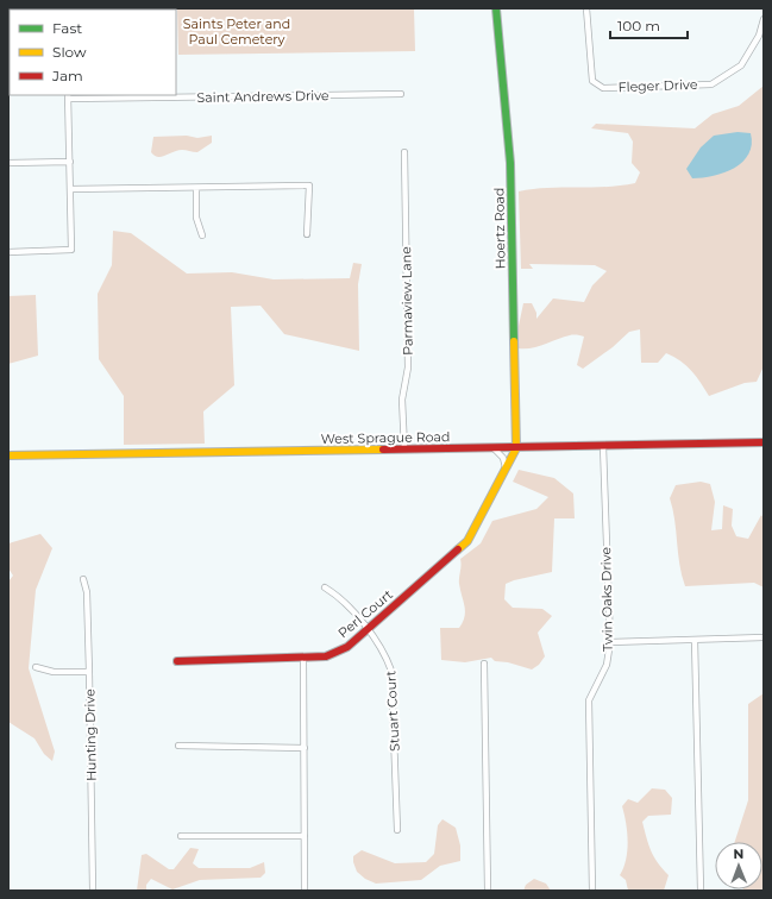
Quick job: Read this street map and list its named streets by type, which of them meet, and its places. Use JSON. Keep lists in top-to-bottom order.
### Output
{
  "streets": {
    "street": [
      "Fleger Drive",
      "Saint Andrews Drive",
      "Hoertz Road",
      "Parmaview Lane",
      "West Sprague Road",
      "Twin Oaks Drive",
      "Perl Court",
      "Stuart Court",
      "Hunting Drive"
    ]
  },
  "crossings": [
    ["Hoertz Road", "West Sprague Road"],
    ["Hoertz Road", "Perl Court"],
    ["Parmaview Lane", "West Sprague Road"],
    ["West Sprague Road", "Twin Oaks Drive"],
    ["West Sprague Road", "Perl Court"],
    ["Perl Court", "Stuart Court"]
  ],
  "parks": ["Saints Peter and Paul Cemetery"],
  "legend": ["Fast", "Slow", "Jam"],
  "scale_bar": "100 m",
  "north": "top"
}
